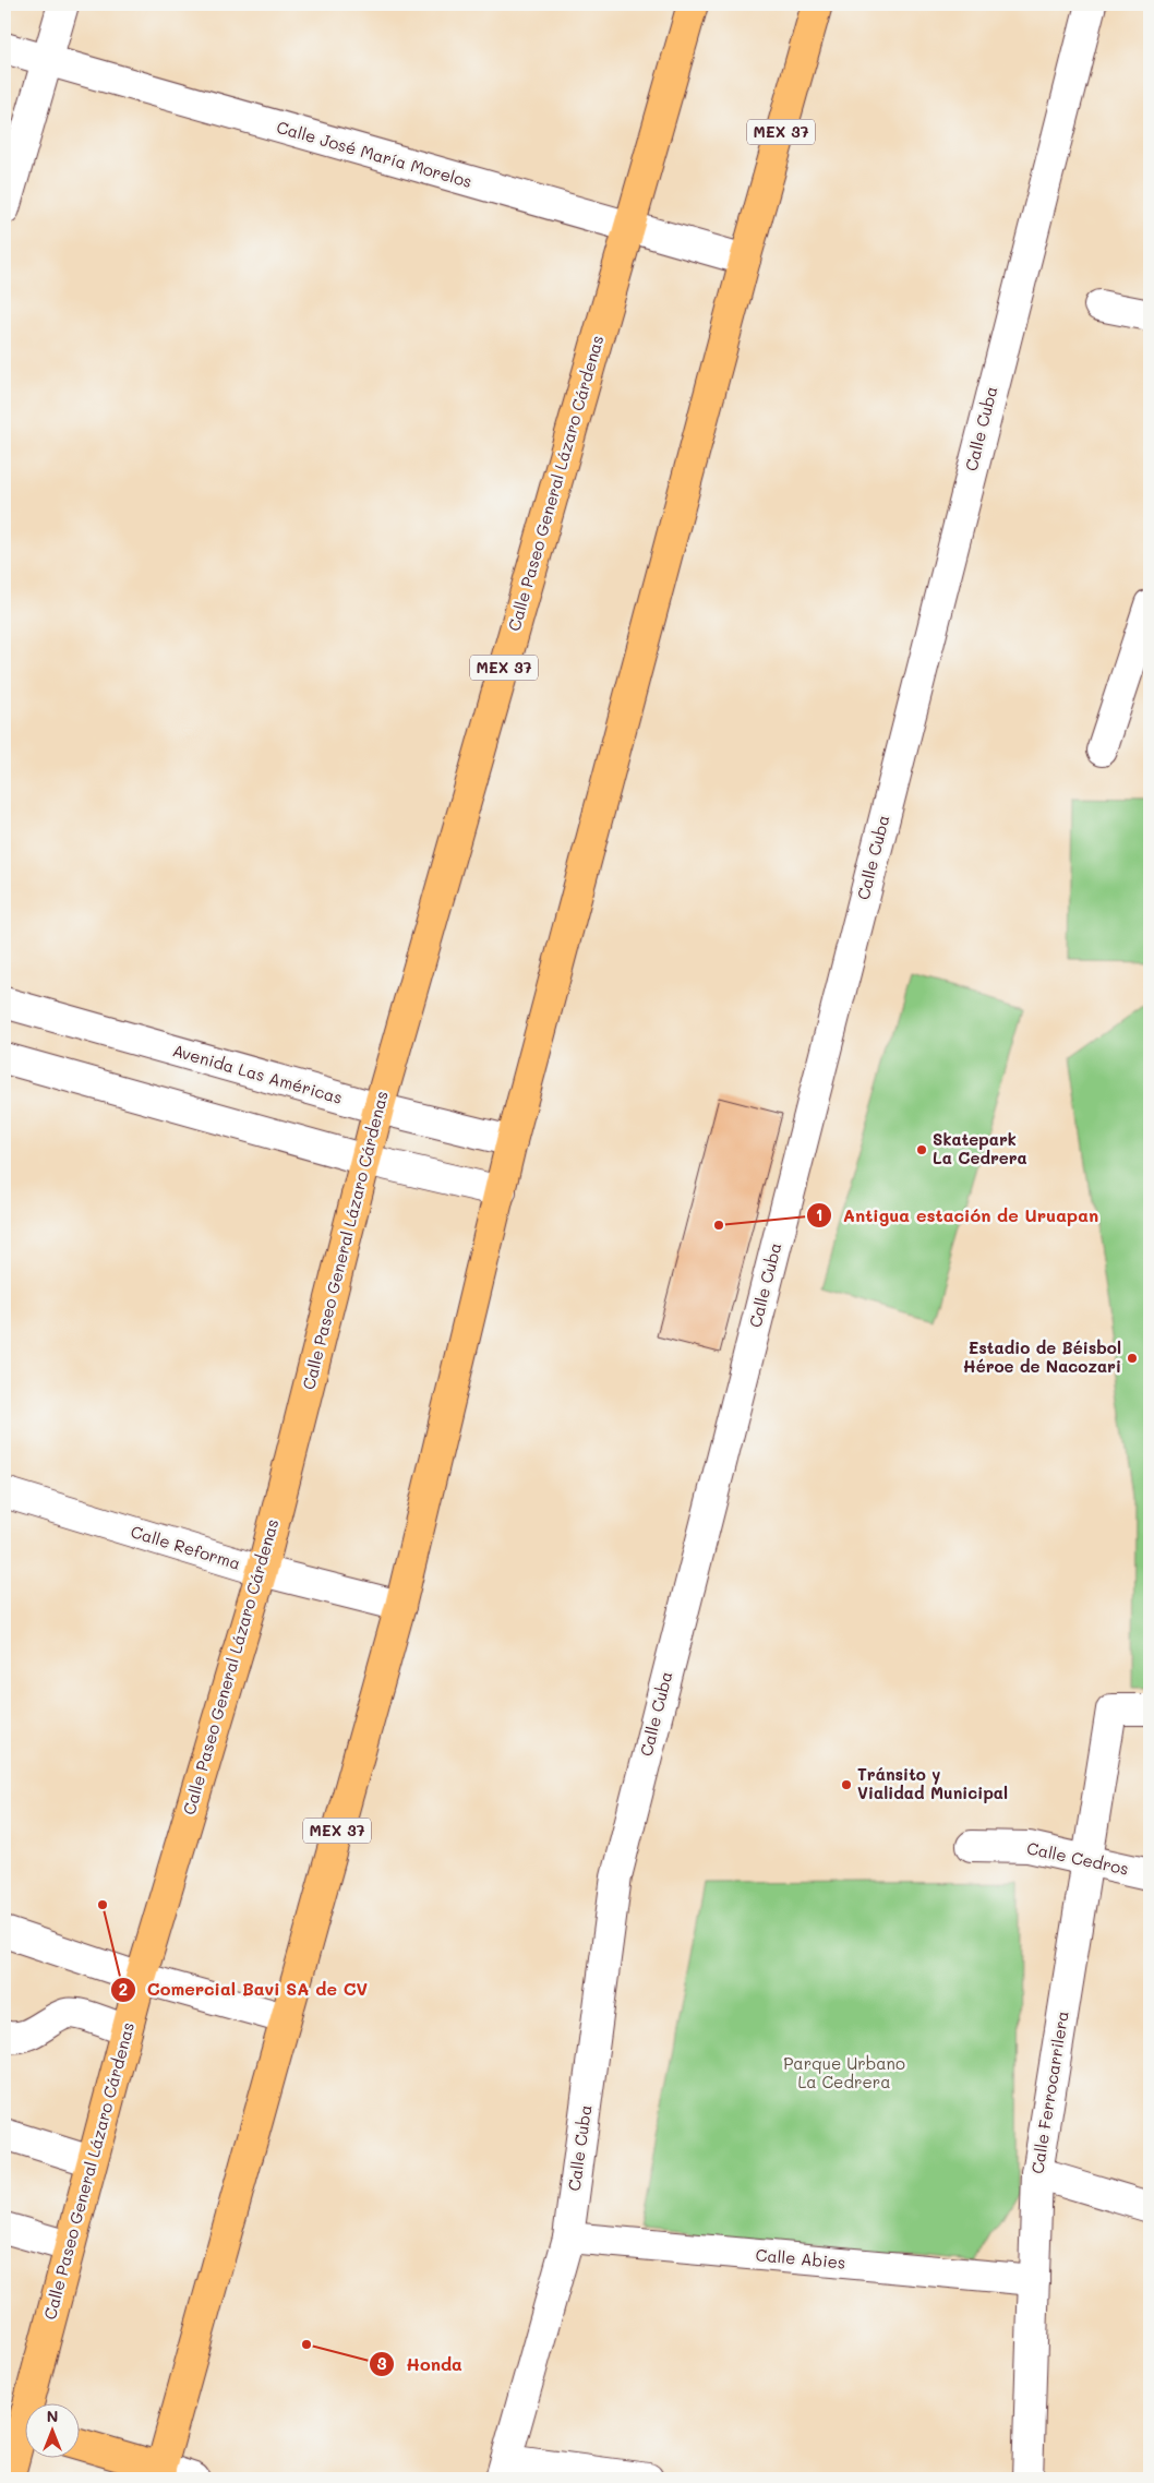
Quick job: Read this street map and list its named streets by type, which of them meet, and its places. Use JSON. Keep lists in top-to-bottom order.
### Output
{
  "streets": {
    "main road": ["MEX 37", "Calle Paseo General Lázaro Cárdenas"],
    "street": [
      "Calle José María Morelos",
      "Calle Cuba",
      "Avenida Las Américas",
      "Calle Reforma",
      "Calle Cedros",
      "Calle Ferrocarrilera",
      "Calle Abies"
    ]
  },
  "crossings": [
    ["MEX 37", "Calle José María Morelos"],
    ["MEX 37", "Avenida Las Américas"],
    ["MEX 37", "Calle Reforma"],
    ["Calle José María Morelos", "Calle Paseo General Lázaro Cárdenas"],
    ["Calle Cuba", "Calle Abies"],
    ["Calle Paseo General Lázaro Cárdenas", "Avenida Las Américas"],
    ["Calle Paseo General Lázaro Cárdenas", "Calle Reforma"],
    ["Calle Cedros", "Calle Ferrocarrilera"],
    ["Calle Ferrocarrilera", "Calle Abies"]
  ],
  "parks": ["Parque Urbano La Cedrera"],
  "places": [
    "Skatepark La Cedrera",
    "Antigua estación de Uruapan",
    "Estadio de Béisbol Héroe de Nacozari",
    "Tránsito y Vialidad Municipal",
    "Comercial Bavi SA de CV",
    "Honda"
  ],
  "north": "top"
}
